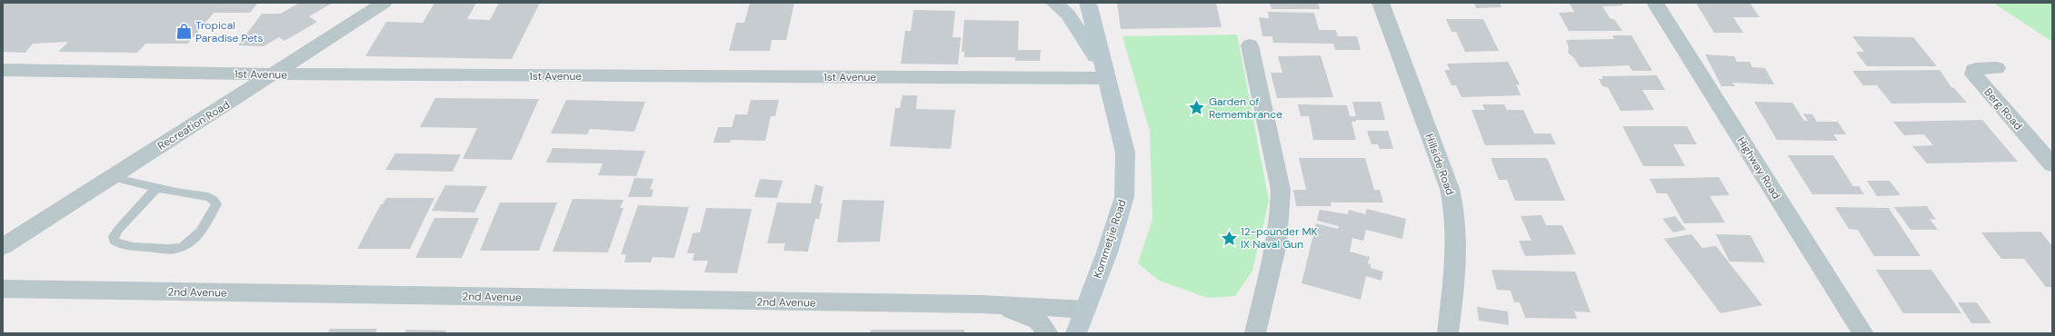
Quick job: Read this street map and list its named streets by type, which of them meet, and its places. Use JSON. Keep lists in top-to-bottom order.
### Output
{
  "streets": {
    "main road": ["Kommetjie Road"],
    "street": [
      "1st Avenue",
      "Berg Road",
      "Recreation Road",
      "Hillside Road",
      "Highway Road",
      "2nd Avenue"
    ]
  },
  "crossings": [
    ["1st Avenue", "Recreation Road"],
    ["1st Avenue", "Kommetjie Road"],
    ["Kommetjie Road", "2nd Avenue"]
  ],
  "places": {
    "shop": ["Tropical Paradise Pets"],
    "place": ["Garden of Remembrance", "12-pounder MK IX Naval Gun"]
  }
}
